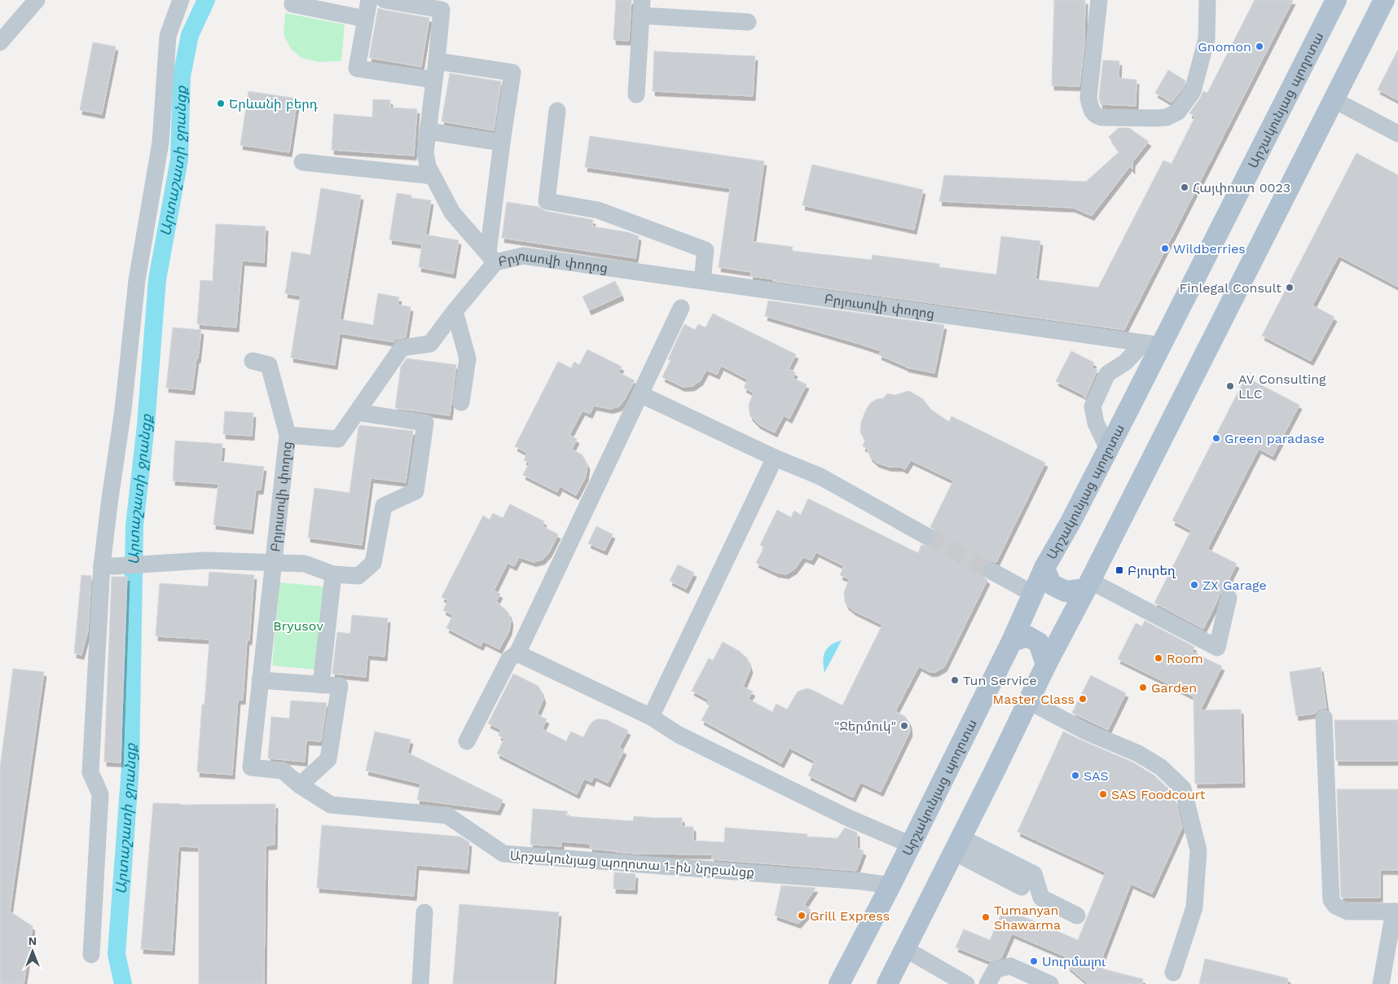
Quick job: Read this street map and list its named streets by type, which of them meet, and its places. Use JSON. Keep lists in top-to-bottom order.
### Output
{
  "streets": {
    "main road": ["Արշակունյաց պողոտա"],
    "street": ["Բրյուսովի փողոց", "Արշակունյաց պողոտա 1-ին նրբանցք"]
  },
  "crossings": [
    ["Արշակունյաց պողոտա", "Բրյուսովի փողոց"],
    ["Արշակունյաց պողոտա", "Արշակունյաց պողոտա 1-ին նրբանցք"],
    ["Բրյուսովի փողոց", "Արշակունյաց պողոտա 1-ին նրբանցք"]
  ],
  "water": ["Արտաշատի ջրանցք"],
  "parks": ["Bryusov"],
  "places": {
    "other": [
      "Gnomon",
      "Երևանի բերդ",
      "Հայփոստ 0023",
      "Wildberries",
      "Finlegal Consult",
      "AV Consulting LLC",
      "Green paradase",
      "ZX Garage",
      "Room",
      "Tun Service",
      "Garden",
      "Master Class",
      "\"Ջերմուկ\"",
      "SAS",
      "SAS Foodcourt",
      "Grill Express",
      "Tumanyan Shawarma",
      "Սուրմալու"
    ],
    "transit": ["Բյուրեղ"]
  },
  "north": "top"
}
